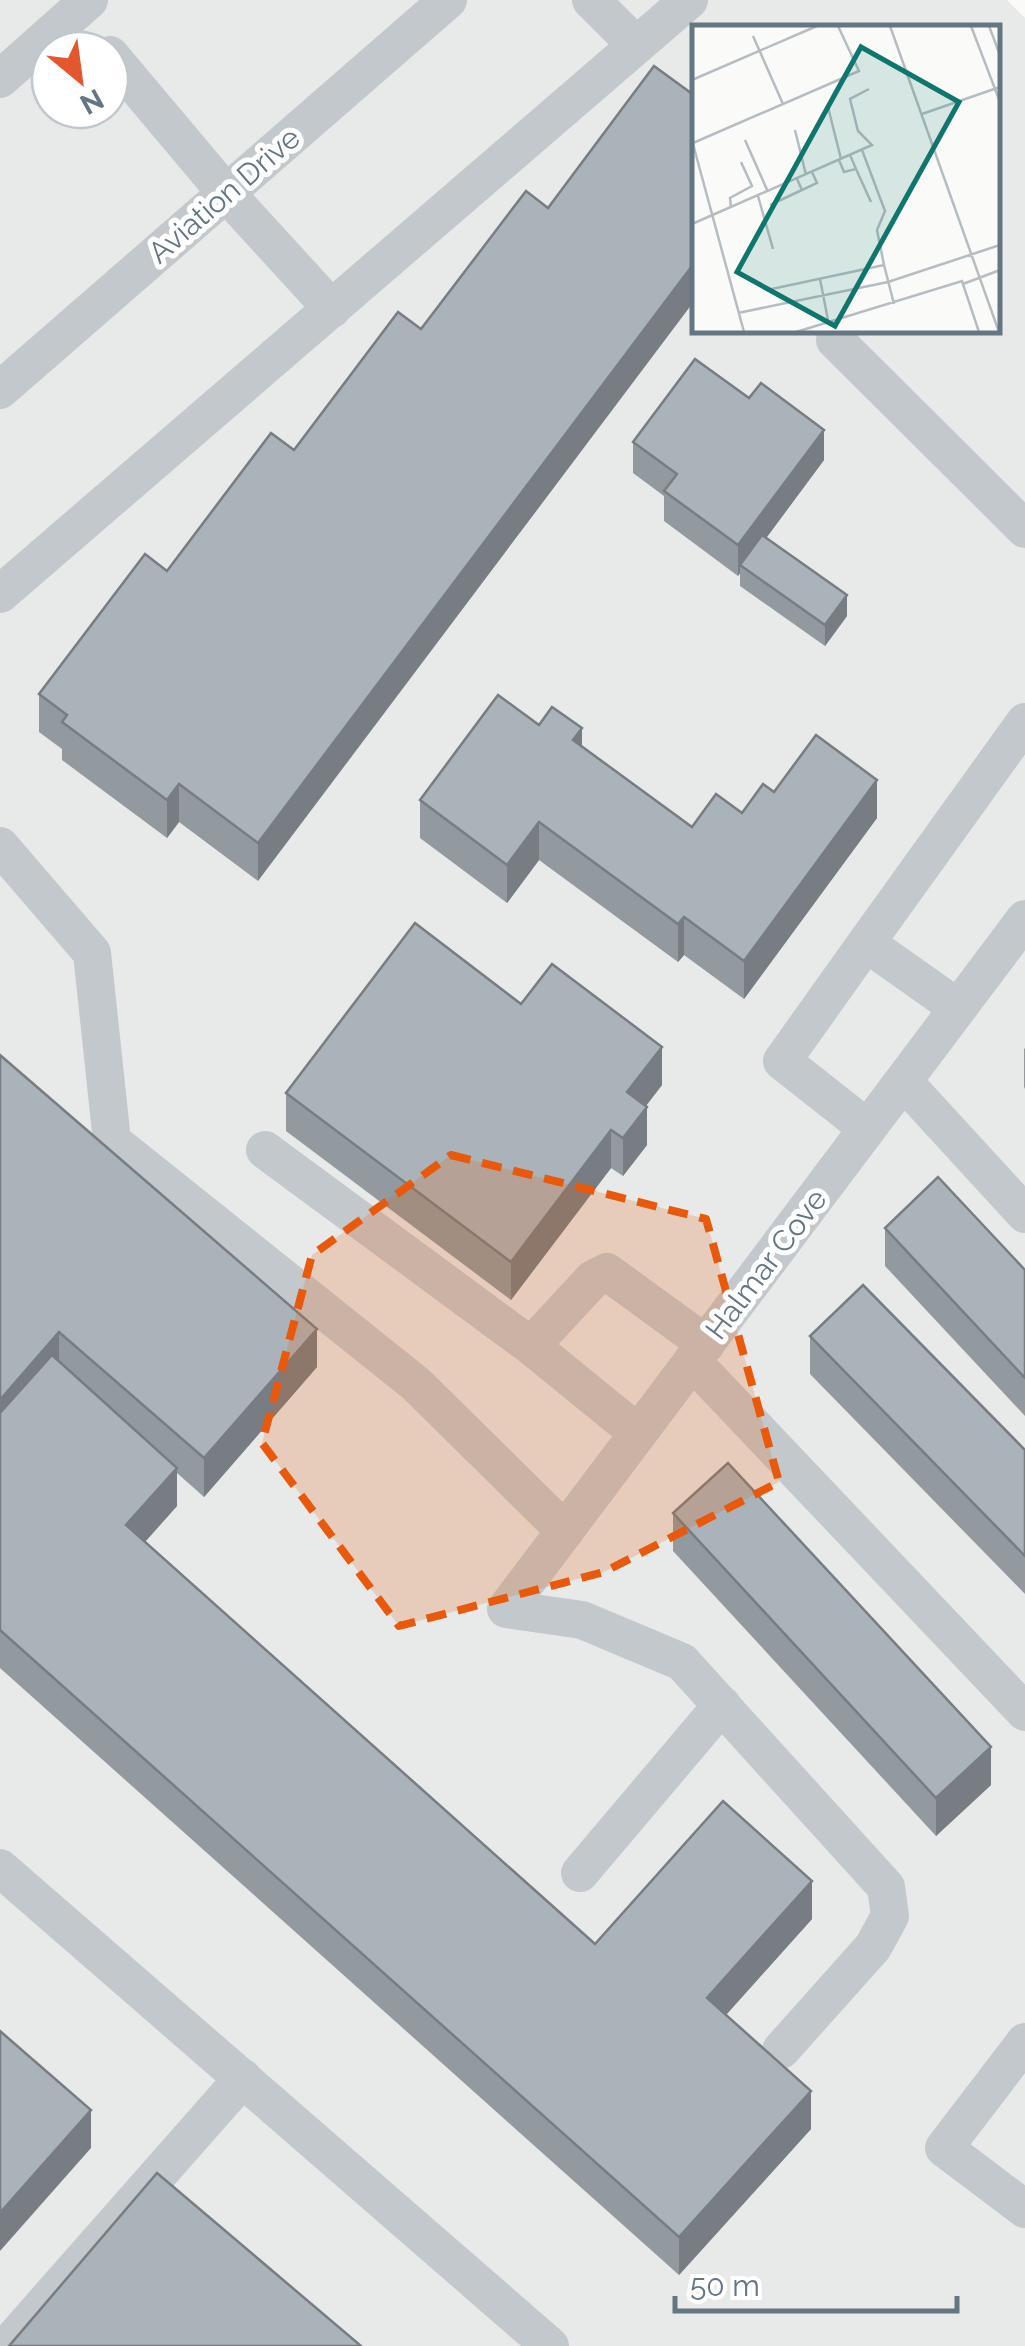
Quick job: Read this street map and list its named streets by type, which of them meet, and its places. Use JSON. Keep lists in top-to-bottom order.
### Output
{
  "streets": {
    "street": ["Aviation Drive", "Halmar Cove"]
  },
  "scale_bar": "50 m",
  "north": "bottom right"
}
